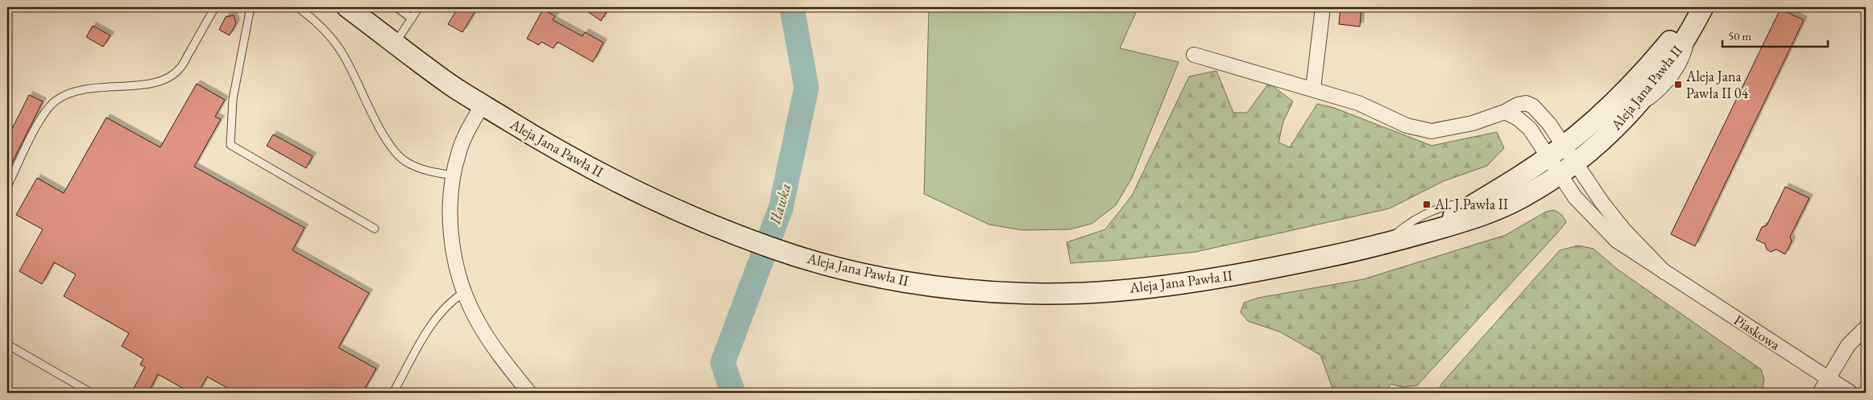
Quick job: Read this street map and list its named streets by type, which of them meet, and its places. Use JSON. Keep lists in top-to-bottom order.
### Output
{
  "streets": {
    "main road": ["Aleja Jana Pawła II"],
    "street": ["Piaskowa"]
  },
  "crossings": [
    ["Aleja Jana Pawła II", "Piaskowa"]
  ],
  "water": ["Iławka"],
  "places": {
    "transit": ["Aleja Jana Pawła II 04", "Al. J.Pawła II"]
  },
  "scale_bar": "50 m"
}
